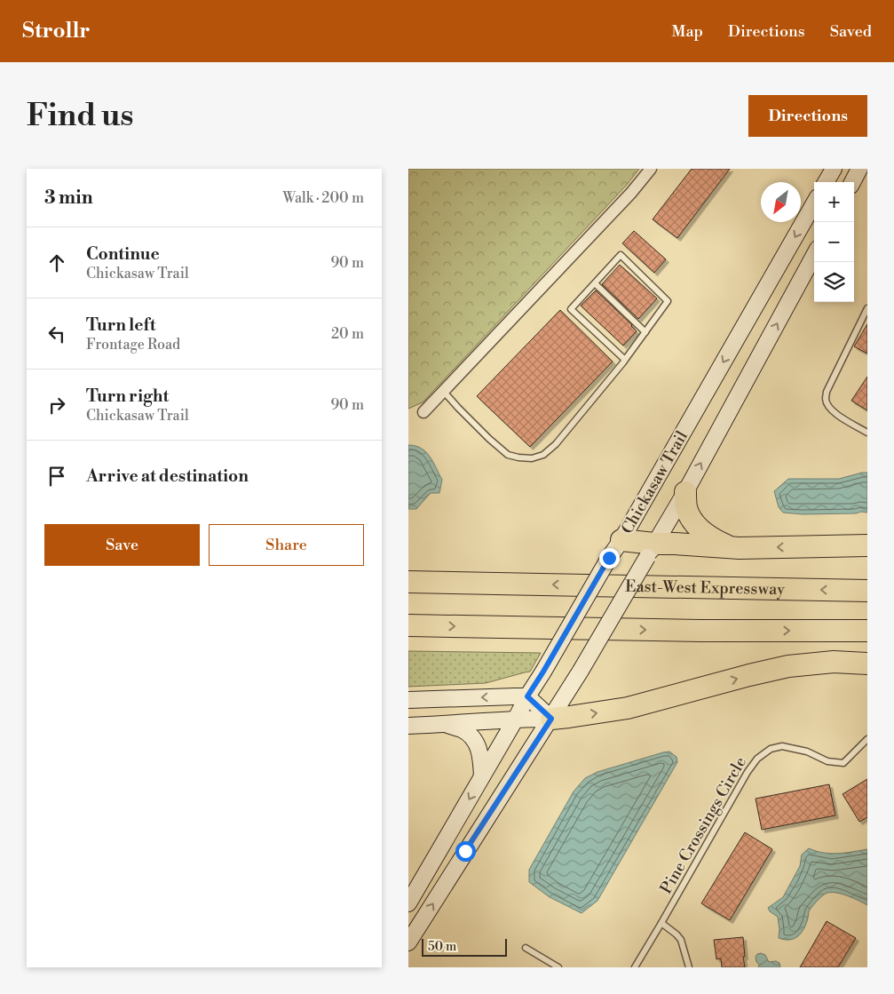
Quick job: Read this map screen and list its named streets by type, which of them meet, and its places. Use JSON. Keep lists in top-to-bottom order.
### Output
{
  "streets": {
    "highway": ["East-West Expressway"],
    "street": ["Chickasaw Trail"],
    "lane": ["Pine Crossings Circle"]
  },
  "scale_bar": "50 m",
  "north": "bottom left",
  "page": {
    "header": "Strollr",
    "nav": ["Map", "Directions", "Saved"],
    "buttons": [
      "Directions",
      ["Save", "Share"]
    ],
    "title": "Find us",
    "heading": ["3 min", "Walk · 200 m"],
    "map_buttons": ["+", "−"],
    "list": [
      ["Continue", "Chickasaw Trail", "90 m"],
      ["Turn left", "Frontage Road", "20 m"],
      ["Turn right", "Chickasaw Trail", "90 m"],
      "Arrive at destination"
    ],
    "scale": "50 m"
  }
}
